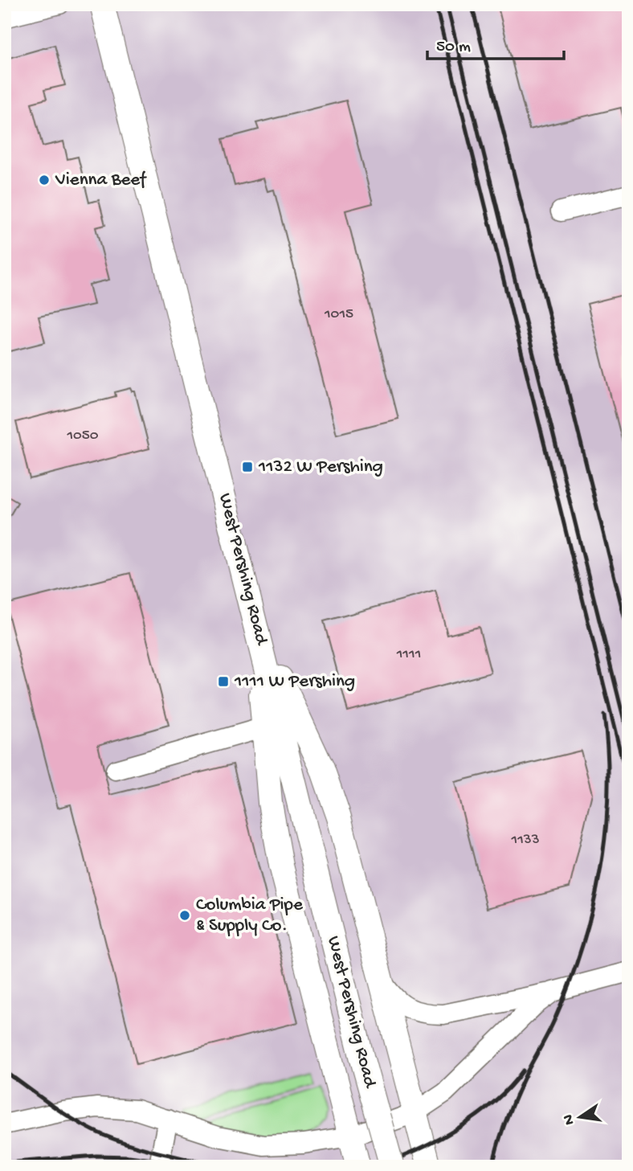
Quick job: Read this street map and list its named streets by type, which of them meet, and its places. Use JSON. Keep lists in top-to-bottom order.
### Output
{
  "streets": {
    "main road": ["West Pershing Road"]
  },
  "places": {
    "other": ["Vienna Beef", "Columbia Pipe & Supply Co."],
    "transit": ["1132 W Pershing", "1111 W Pershing"]
  },
  "house_numbers": [
    "1015",
    "1050",
    "1111",
    "1133"
  ],
  "scale_bar": "50 m",
  "north": "left"
}
